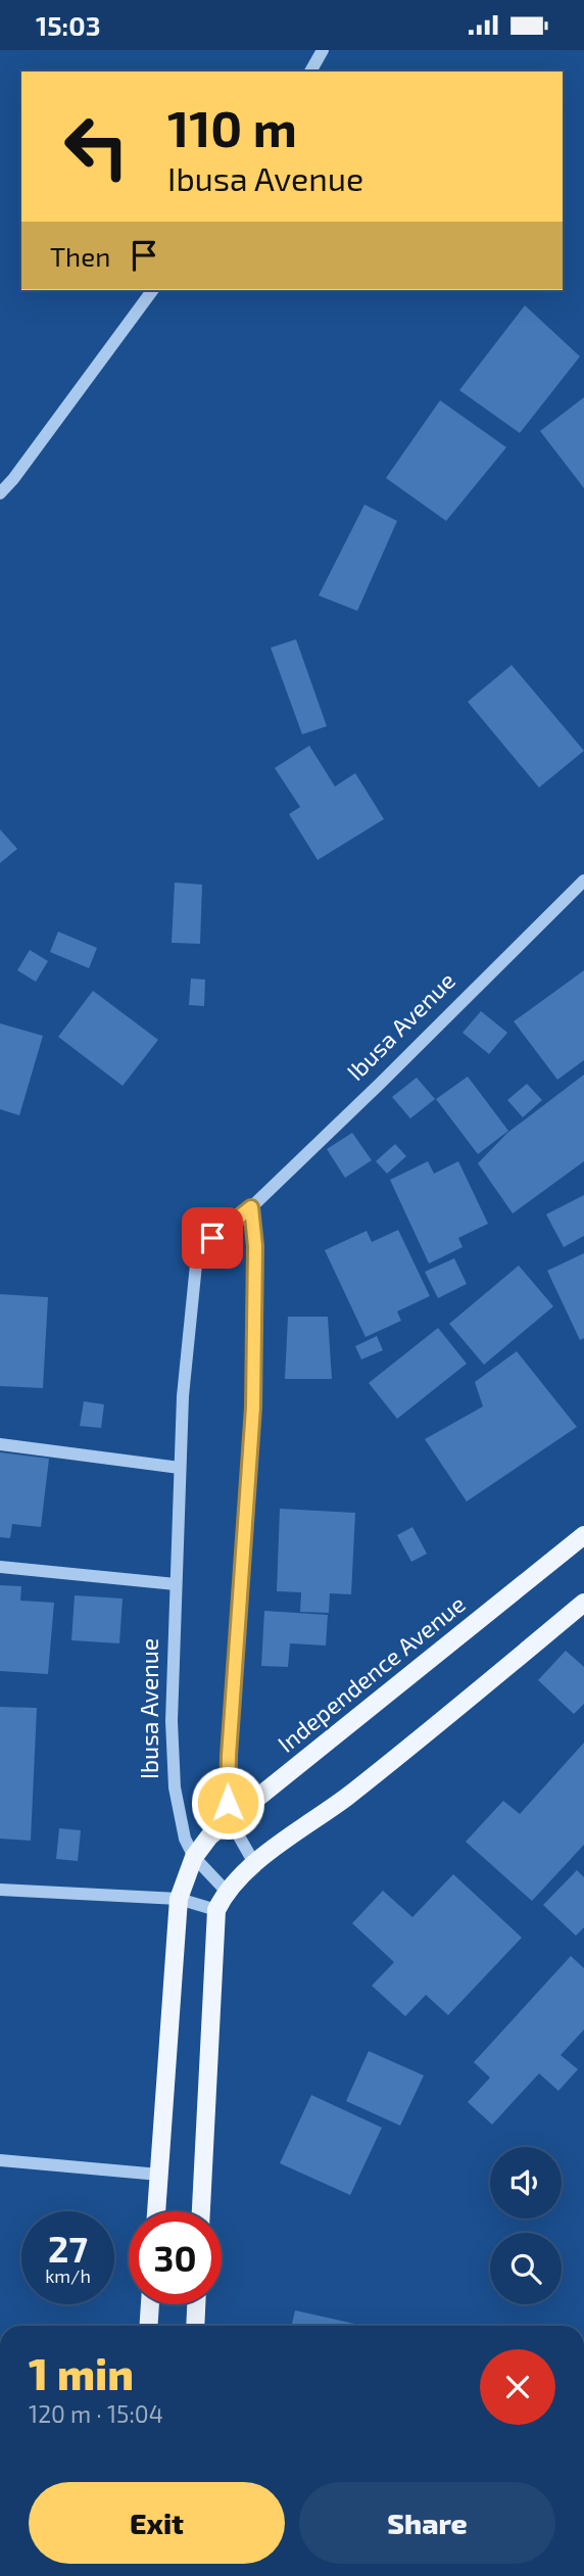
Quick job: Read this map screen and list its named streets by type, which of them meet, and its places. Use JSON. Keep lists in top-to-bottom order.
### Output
{
  "streets": {
    "main road": ["Independence Avenue"],
    "street": ["Ibusa Avenue"]
  },
  "crossings": [
    ["Ibusa Avenue", "Independence Avenue"]
  ],
  "page": {
    "status": "15:03",
    "turn": ["110 m", "Ibusa Avenue"],
    "then": "Then",
    "speed": "27 km/h",
    "limit": "30",
    "heading": ["1 min", "120 m · 15:04"],
    "buttons": ["Exit", "Share"]
  }
}
